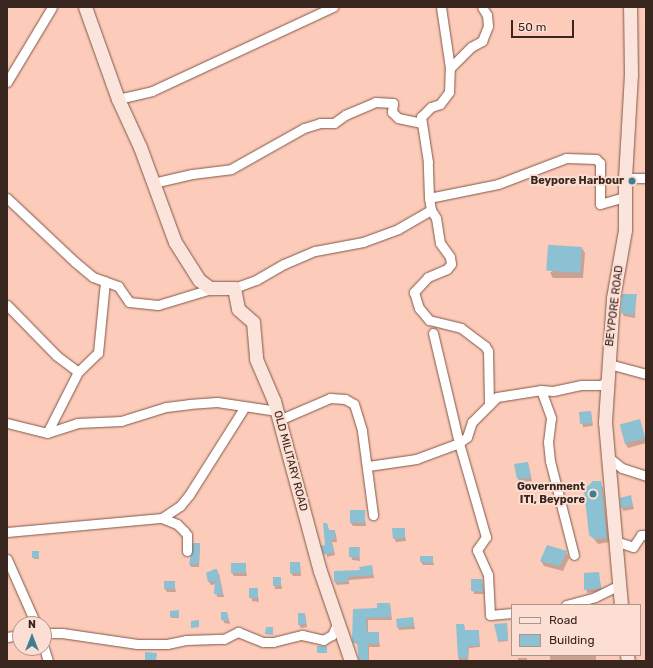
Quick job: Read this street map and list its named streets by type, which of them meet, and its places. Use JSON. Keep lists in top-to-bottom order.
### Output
{
  "streets": {
    "main road": ["BEYPORE ROAD", "OLD MILITARY ROAD"]
  },
  "places": ["Beypore Harbour", "Government ITI, Beypore"],
  "legend": ["Road", "Building"],
  "scale_bar": "50 m",
  "north": "top"
}
